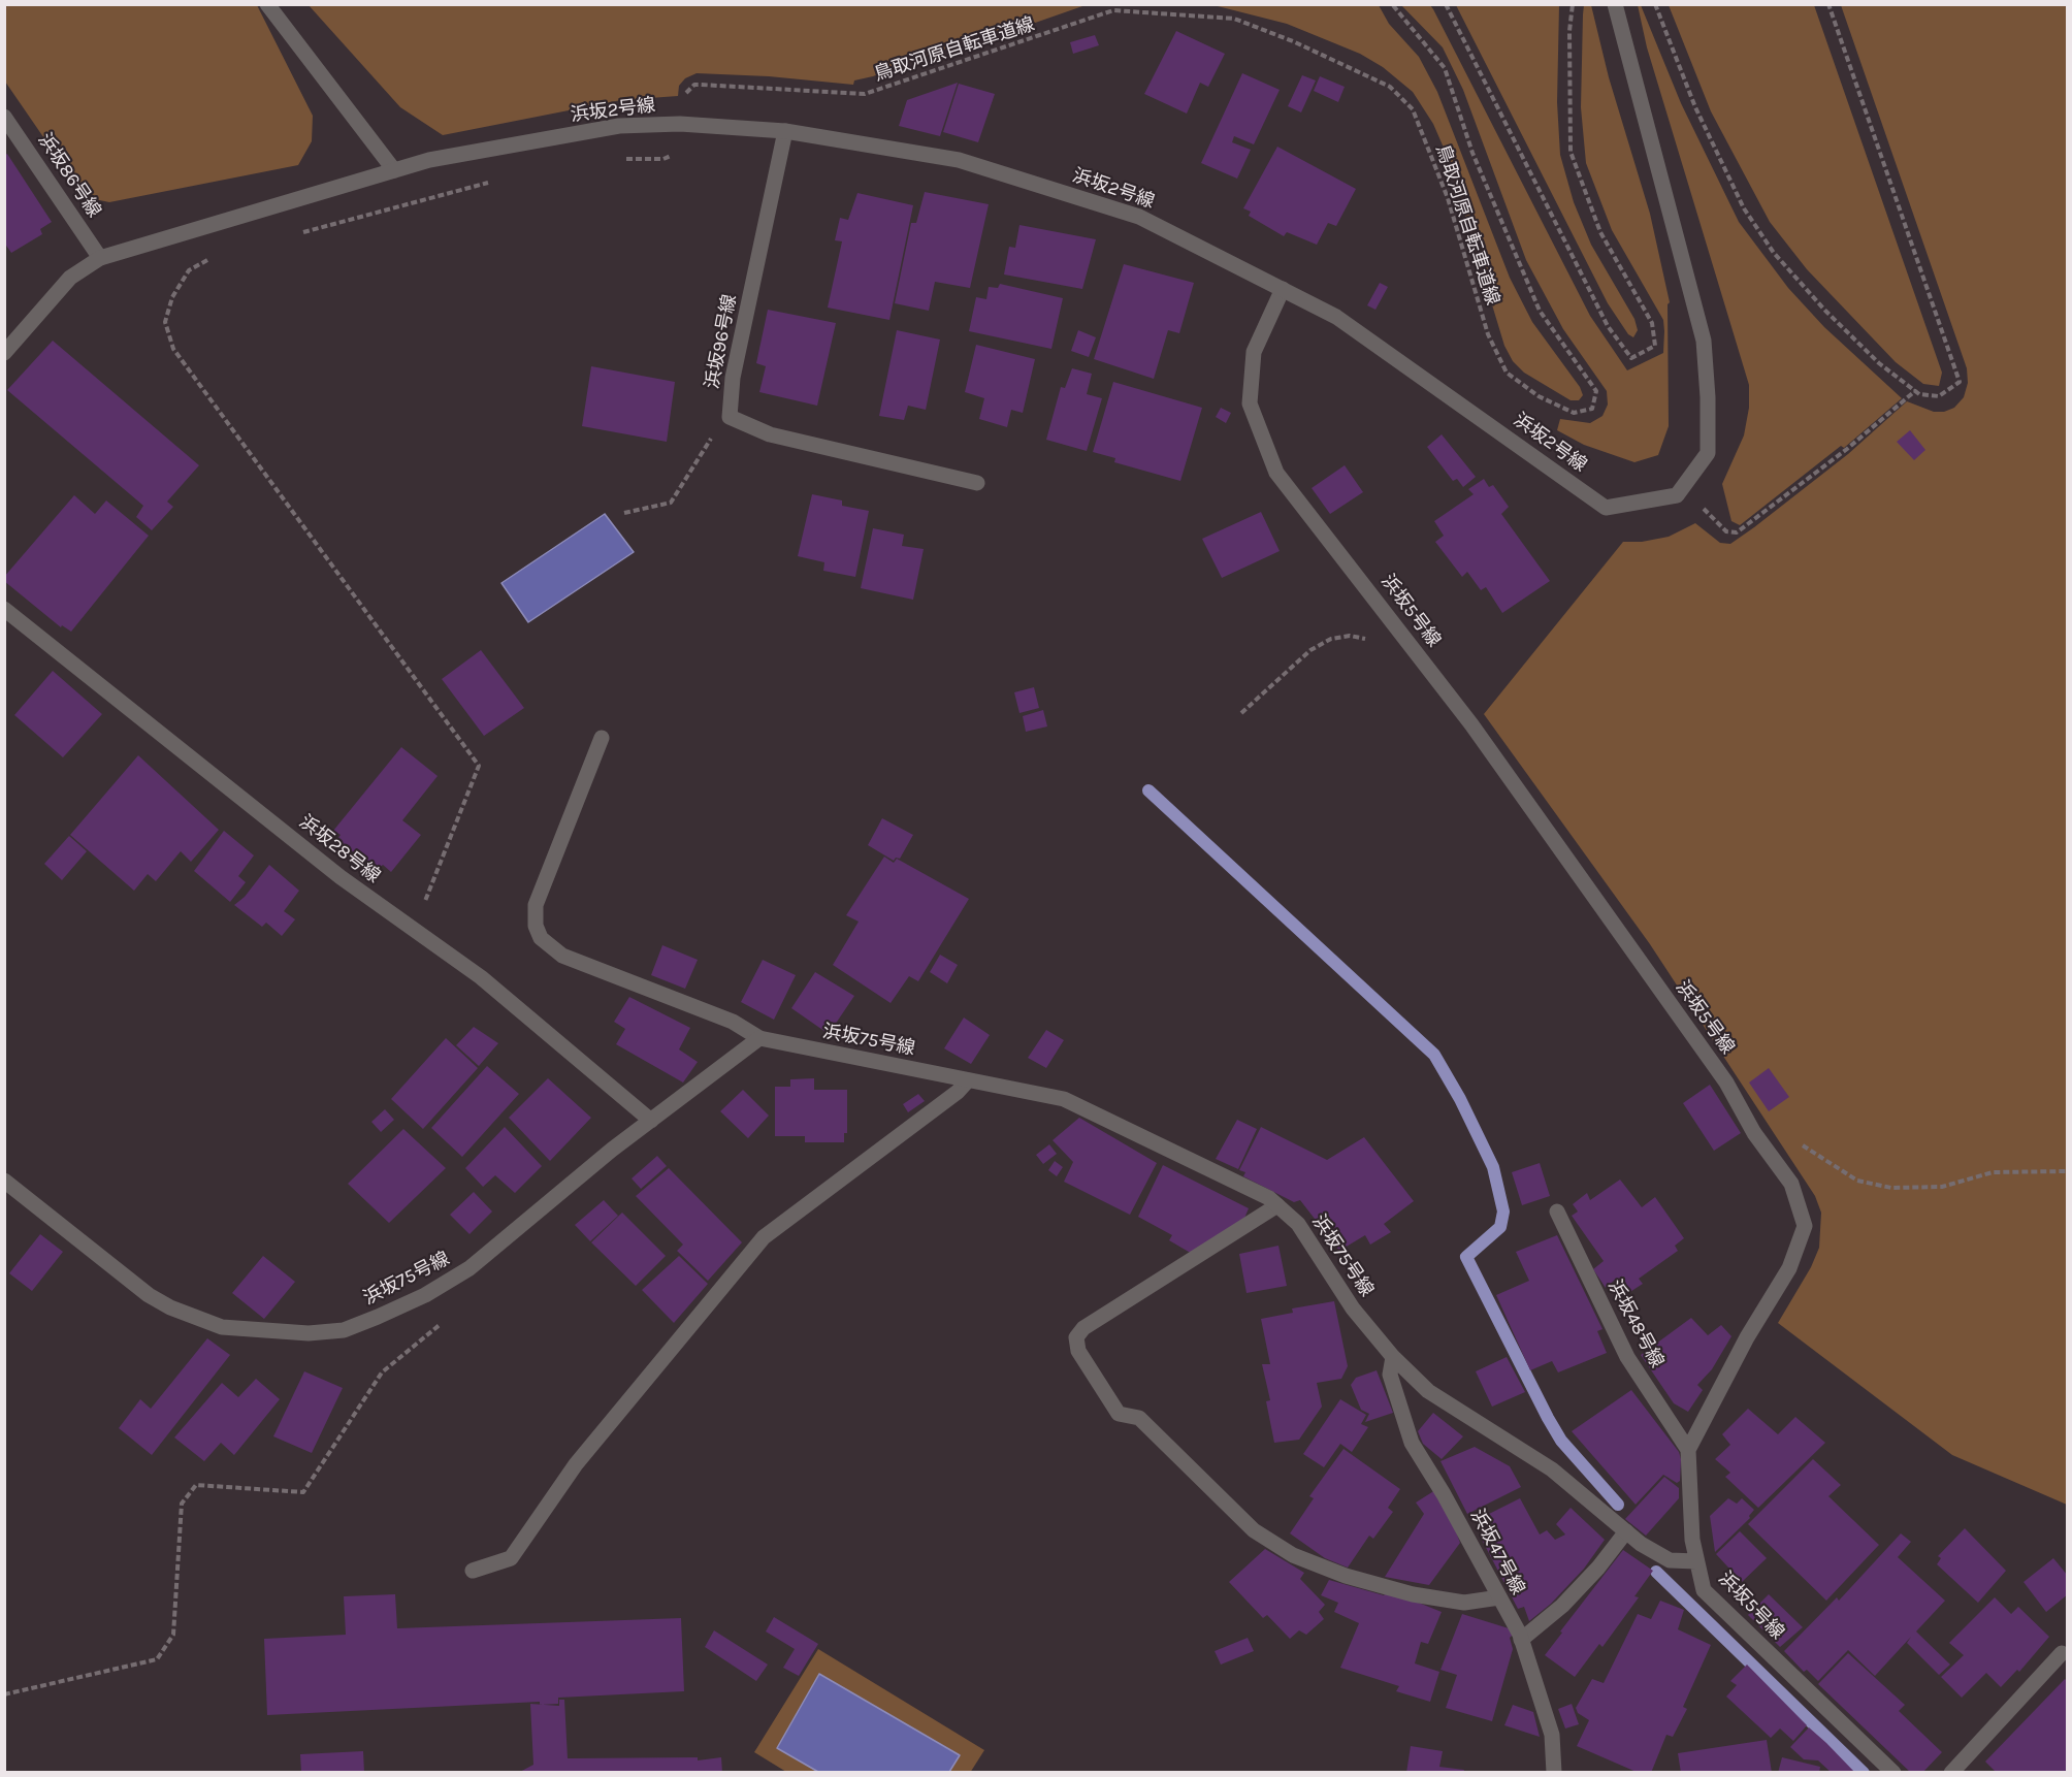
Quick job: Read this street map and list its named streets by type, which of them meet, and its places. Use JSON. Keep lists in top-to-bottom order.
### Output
{
  "streets": {
    "street": [
      "浜坂2号線",
      "浜坂86号線",
      "浜坂96号線",
      "浜坂5号線",
      "浜坂28号線",
      "浜坂75号線",
      "浜坂48号線",
      "浜坂47号線"
    ],
    "path": ["鳥取河原自転車道線"]
  },
  "crossings": [
    ["浜坂2号線", "浜坂86号線"],
    ["浜坂2号線", "浜坂96号線"],
    ["浜坂2号線", "浜坂5号線"],
    ["浜坂5号線", "浜坂75号線"],
    ["浜坂5号線", "浜坂48号線"],
    ["浜坂28号線", "浜坂75号線"],
    ["浜坂75号線", "浜坂47号線"]
  ]
}
